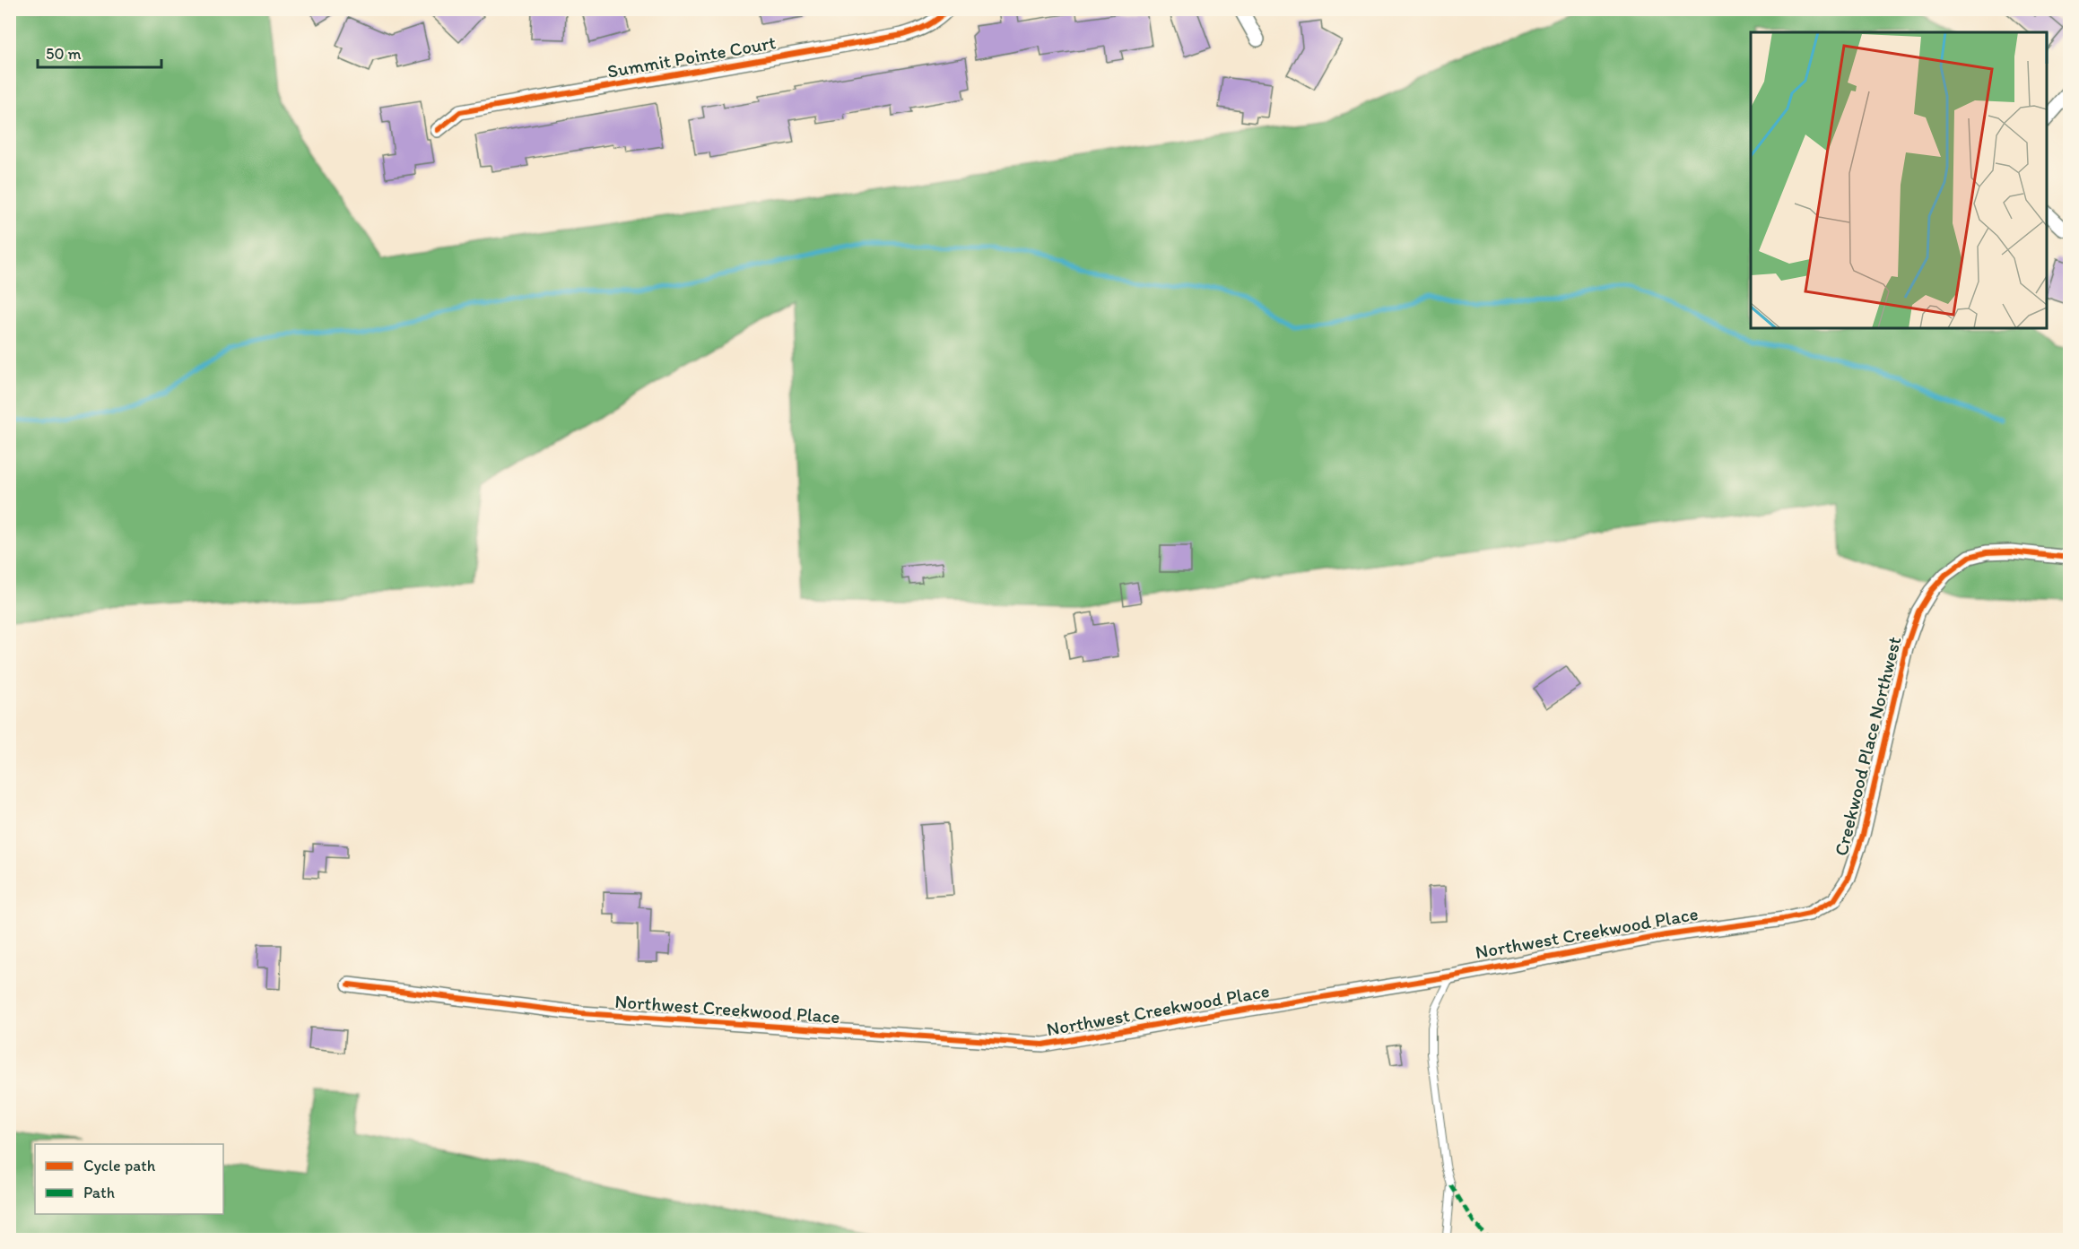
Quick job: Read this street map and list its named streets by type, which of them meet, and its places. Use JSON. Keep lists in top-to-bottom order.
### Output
{
  "streets": {
    "street": ["Summit Pointe Court", "Creekwood Place Northwest", "Northwest Creekwood Place"]
  },
  "crossings": [
    ["Creekwood Place Northwest", "Northwest Creekwood Place"]
  ],
  "legend": ["Cycle path", "Path"],
  "scale_bar": "50 m"
}
